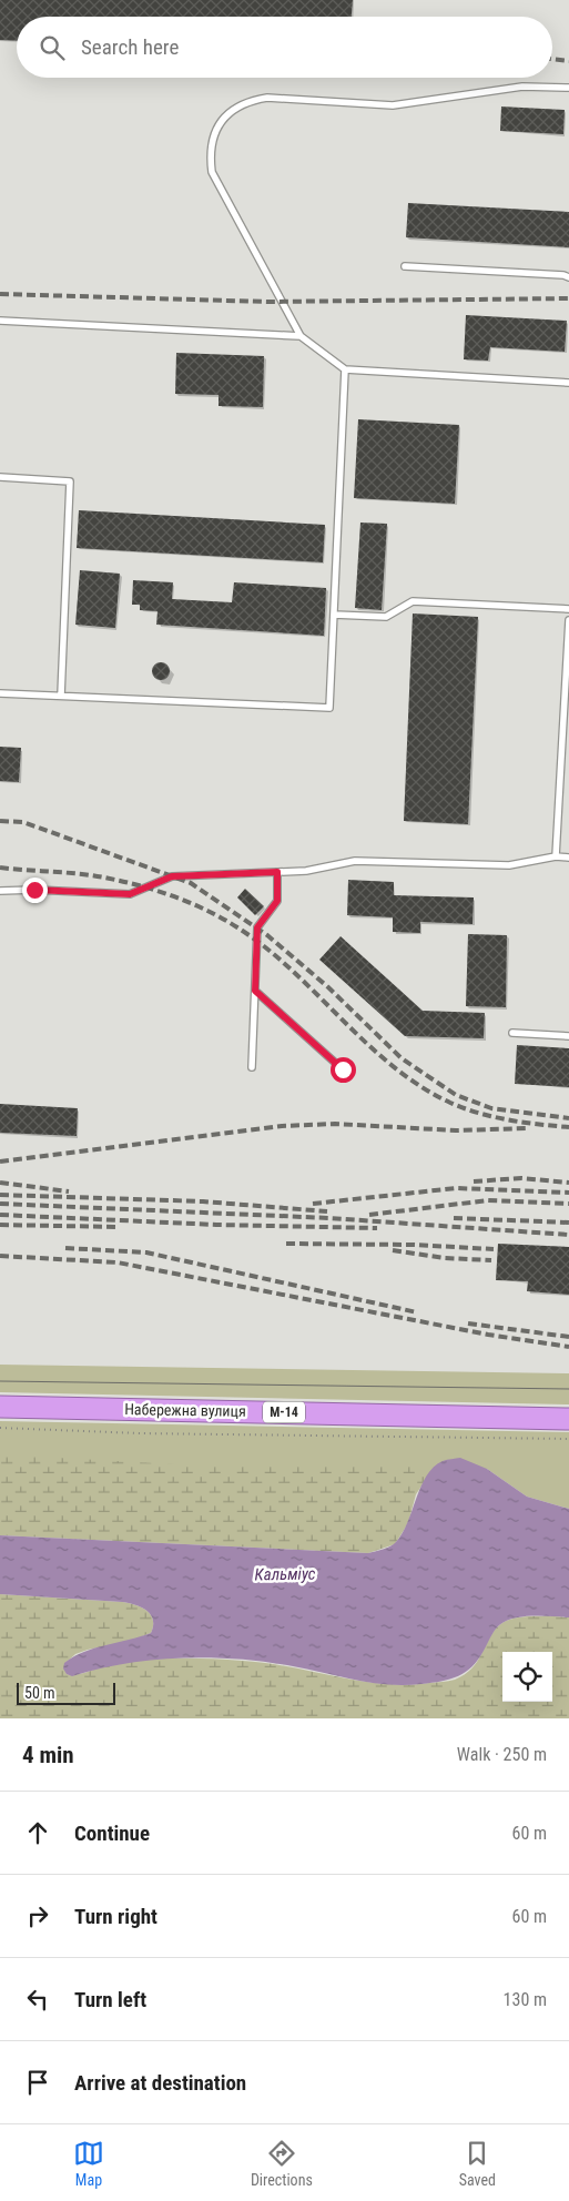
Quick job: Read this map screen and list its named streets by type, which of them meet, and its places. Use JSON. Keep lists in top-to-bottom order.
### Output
{
  "streets": {
    "highway": ["Набережна вулиця", "М-14"]
  },
  "water": ["Кальміус"],
  "scale_bar": "50 m",
  "page": {
    "search": "Search here",
    "scale": "50 m",
    "heading": ["4 min", "Walk · 250 m"],
    "list": [
      ["Continue", "60 m"],
      ["Turn right", "60 m"],
      ["Turn left", "130 m"],
      "Arrive at destination"
    ],
    "nav": ["Map", "Directions", "Saved"]
  }
}
